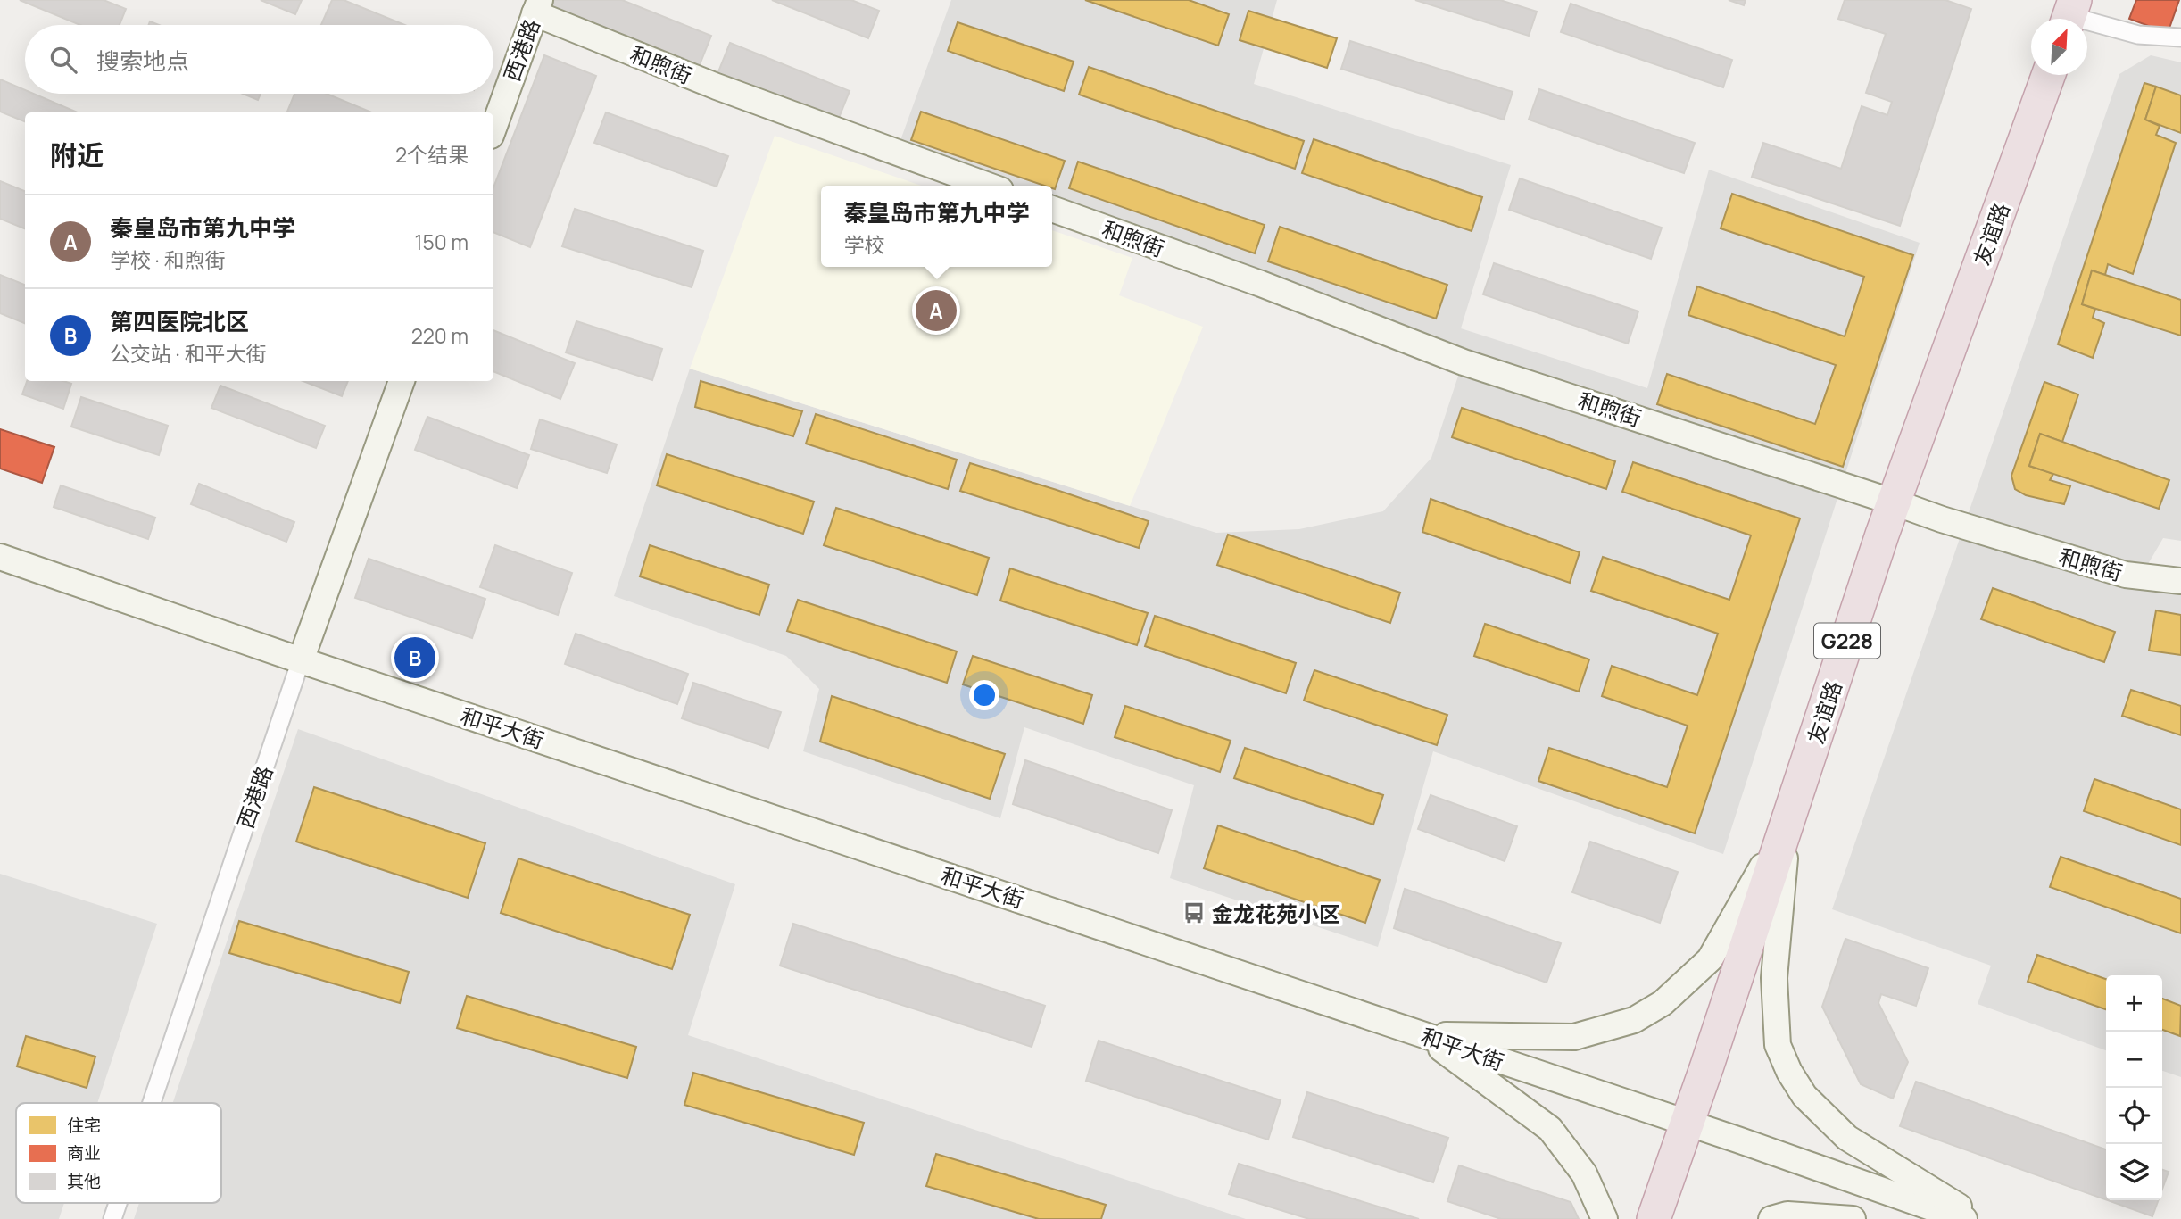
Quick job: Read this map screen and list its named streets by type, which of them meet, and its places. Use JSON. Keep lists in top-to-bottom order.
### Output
{
  "streets": {
    "highway": ["友谊路", "G228"],
    "main road": ["西港路", "和煦街", "和平大街"]
  },
  "crossings": [
    ["西港路", "和煦街"],
    ["西港路", "和平大街"],
    ["和煦街", "友谊路"],
    ["友谊路", "和平大街"]
  ],
  "places": {
    "bus stop": ["金龙花苑小区"]
  },
  "legend": ["住宅", "商业", "其他"],
  "north": "top right",
  "page": {
    "search": "搜索地点",
    "heading": ["附近", "2个结果"],
    "popup": ["秦皇岛市第九中学", "学校"],
    "list": [
      {
        "mark": "A",
        "name": "秦皇岛市第九中学",
        "note": "学校 · 和煦街",
        "value": "150 m"
      },
      {
        "mark": "B",
        "name": "第四医院北区",
        "note": "公交站 · 和平大街",
        "value": "220 m"
      }
    ],
    "pins": ["A", "B"],
    "map_buttons": ["+", "−"]
  }
}
